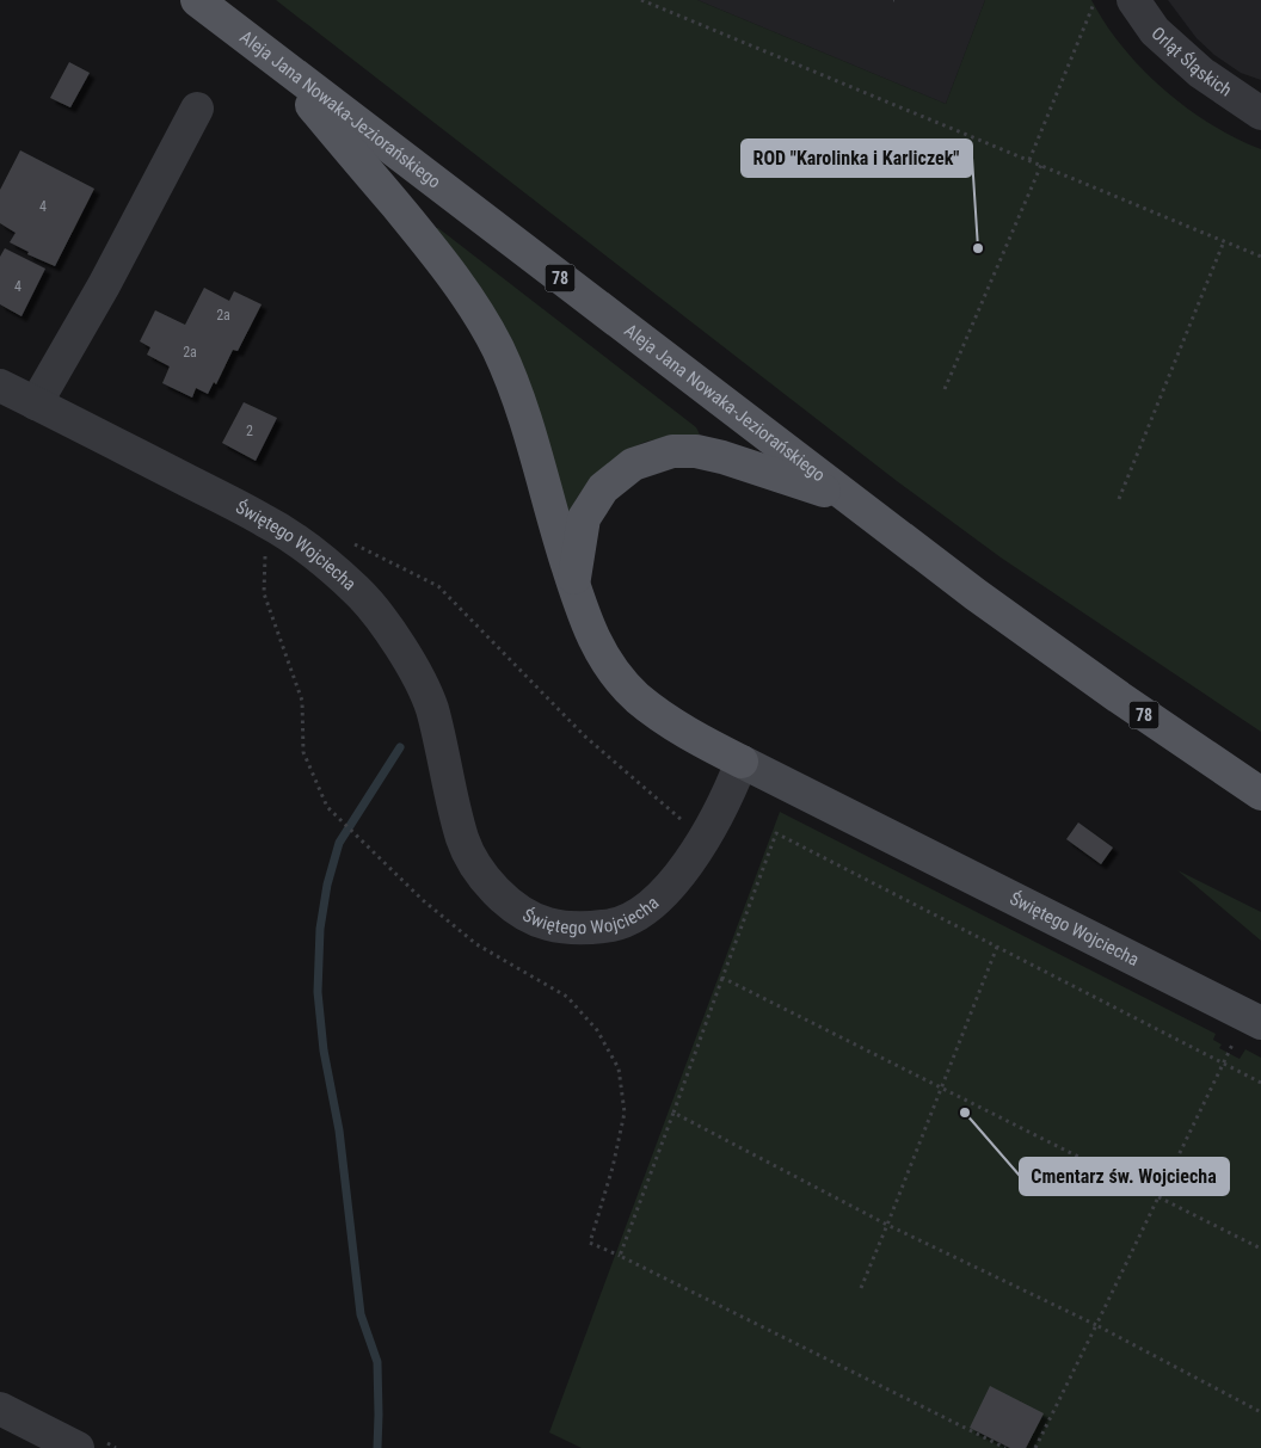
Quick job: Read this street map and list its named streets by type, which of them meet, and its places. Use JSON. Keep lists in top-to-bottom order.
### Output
{
  "streets": {
    "main road": ["Aleja Jana Nowaka-Jeziorańskiego", "78", "Świętego Wojciecha"],
    "street": ["Orląt Śląskich"]
  },
  "places": ["ROD \"Karolinka i Karliczek\"", "Cmentarz św. Wojciecha"],
  "house_numbers": [
    "4",
    "4",
    "2a",
    "2a",
    "2"
  ]
}
